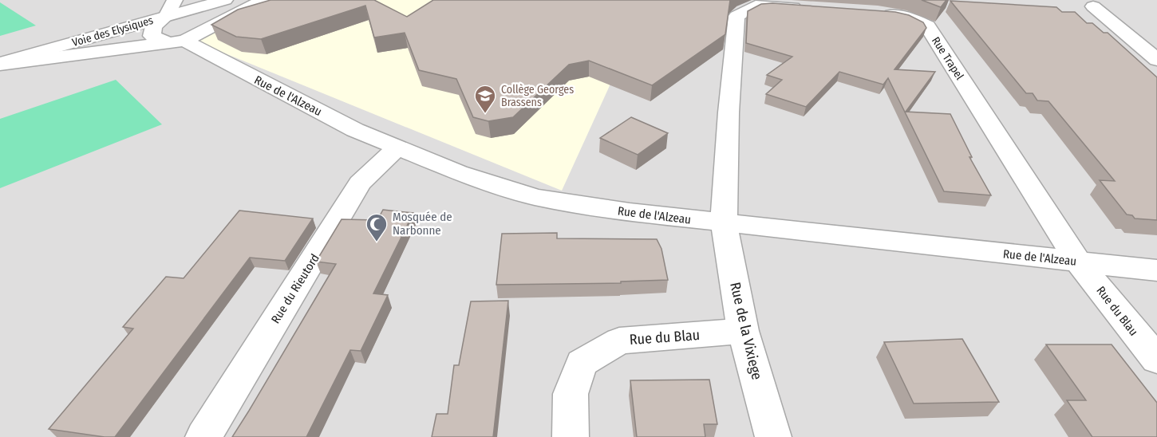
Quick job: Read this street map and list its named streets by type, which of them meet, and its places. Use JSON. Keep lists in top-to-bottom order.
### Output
{
  "streets": {
    "street": [
      "Voie des Elysiques",
      "Rue Trapel",
      "Rue de l'Alzeau",
      "Rue du Rieutord",
      "Rue du Blau",
      "Rue de la Vixiege"
    ]
  },
  "crossings": [
    ["Voie des Elysiques", "Rue de l'Alzeau"],
    ["Rue Trapel", "Rue de l'Alzeau"],
    ["Rue Trapel", "Rue du Blau"],
    ["Rue de l'Alzeau", "Rue du Rieutord"],
    ["Rue de l'Alzeau", "Rue du Blau"],
    ["Rue de l'Alzeau", "Rue de la Vixiege"],
    ["Rue du Blau", "Rue de la Vixiege"]
  ],
  "places": {
    "school or university": ["Collège Georges Brassens"],
    "mosque": ["Mosquée de Narbonne"]
  }
}
